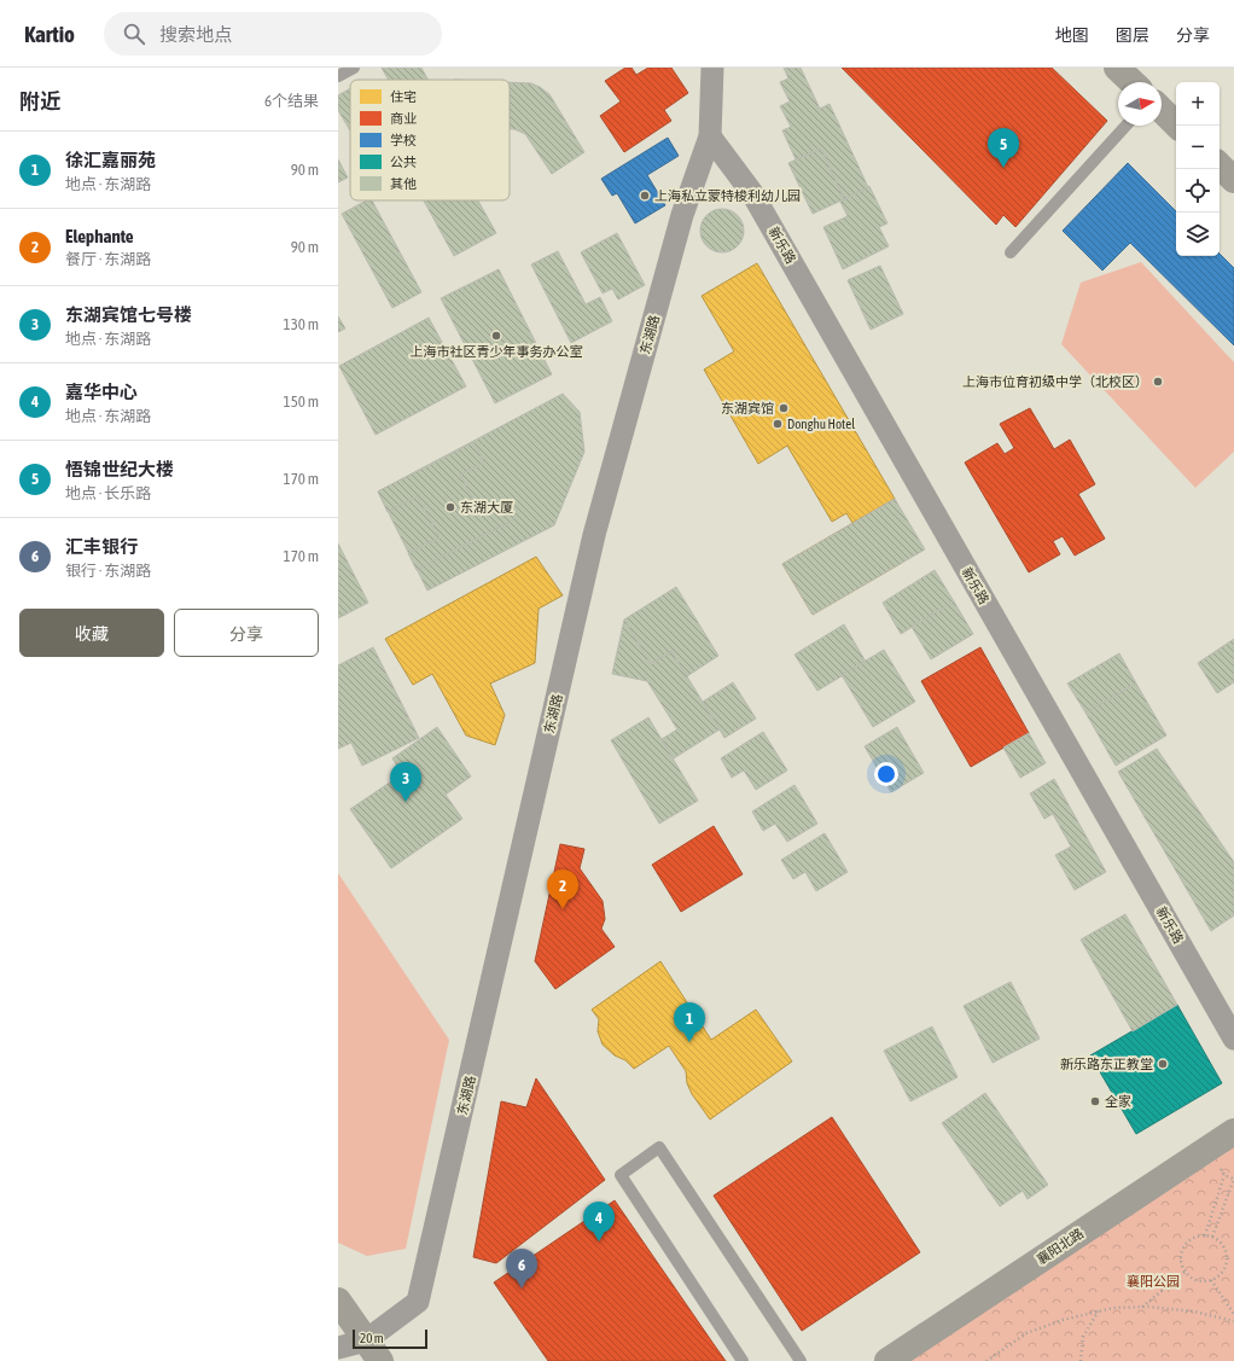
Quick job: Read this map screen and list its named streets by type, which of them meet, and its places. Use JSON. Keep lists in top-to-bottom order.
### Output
{
  "streets": {
    "street": ["新乐路", "东湖路", "襄阳北路"]
  },
  "crossings": [
    ["新乐路", "东湖路"]
  ],
  "parks": ["襄阳公园"],
  "places": [
    "上海私立蒙特梭利幼儿园",
    "上海市社区青少年事务办公室",
    "上海市位育初级中学（北校区）",
    "东湖宾馆",
    "Donghu Hotel",
    "东湖大厦",
    "新乐路东正教堂",
    "全家"
  ],
  "legend": [
    "住宅",
    "商业",
    "学校",
    "公共",
    "其他"
  ],
  "scale_bar": "20 m",
  "north": "right",
  "page": {
    "header": "Kartio",
    "search": "搜索地点",
    "nav": ["地图", "图层", "分享"],
    "heading": ["附近", "6个结果"],
    "map_buttons": ["+", "−"],
    "pins": [
      "5",
      "3",
      "2",
      "1",
      "4",
      "6"
    ],
    "list": [
      {
        "mark": "1",
        "name": "徐汇嘉丽苑",
        "note": "地点 · 东湖路",
        "value": "90 m"
      },
      {
        "mark": "2",
        "name": "Elephante",
        "note": "餐厅 · 东湖路",
        "value": "90 m"
      },
      {
        "mark": "3",
        "name": "东湖宾馆七号楼",
        "note": "地点 · 东湖路",
        "value": "130 m"
      },
      {
        "mark": "4",
        "name": "嘉华中心",
        "note": "地点 · 东湖路",
        "value": "150 m"
      },
      {
        "mark": "5",
        "name": "悟锦世纪大楼",
        "note": "地点 · 长乐路",
        "value": "170 m"
      },
      {
        "mark": "6",
        "name": "汇丰银行",
        "note": "银行 · 东湖路",
        "value": "170 m"
      }
    ],
    "buttons": ["收藏", "分享"],
    "scale": "20 m"
  }
}
